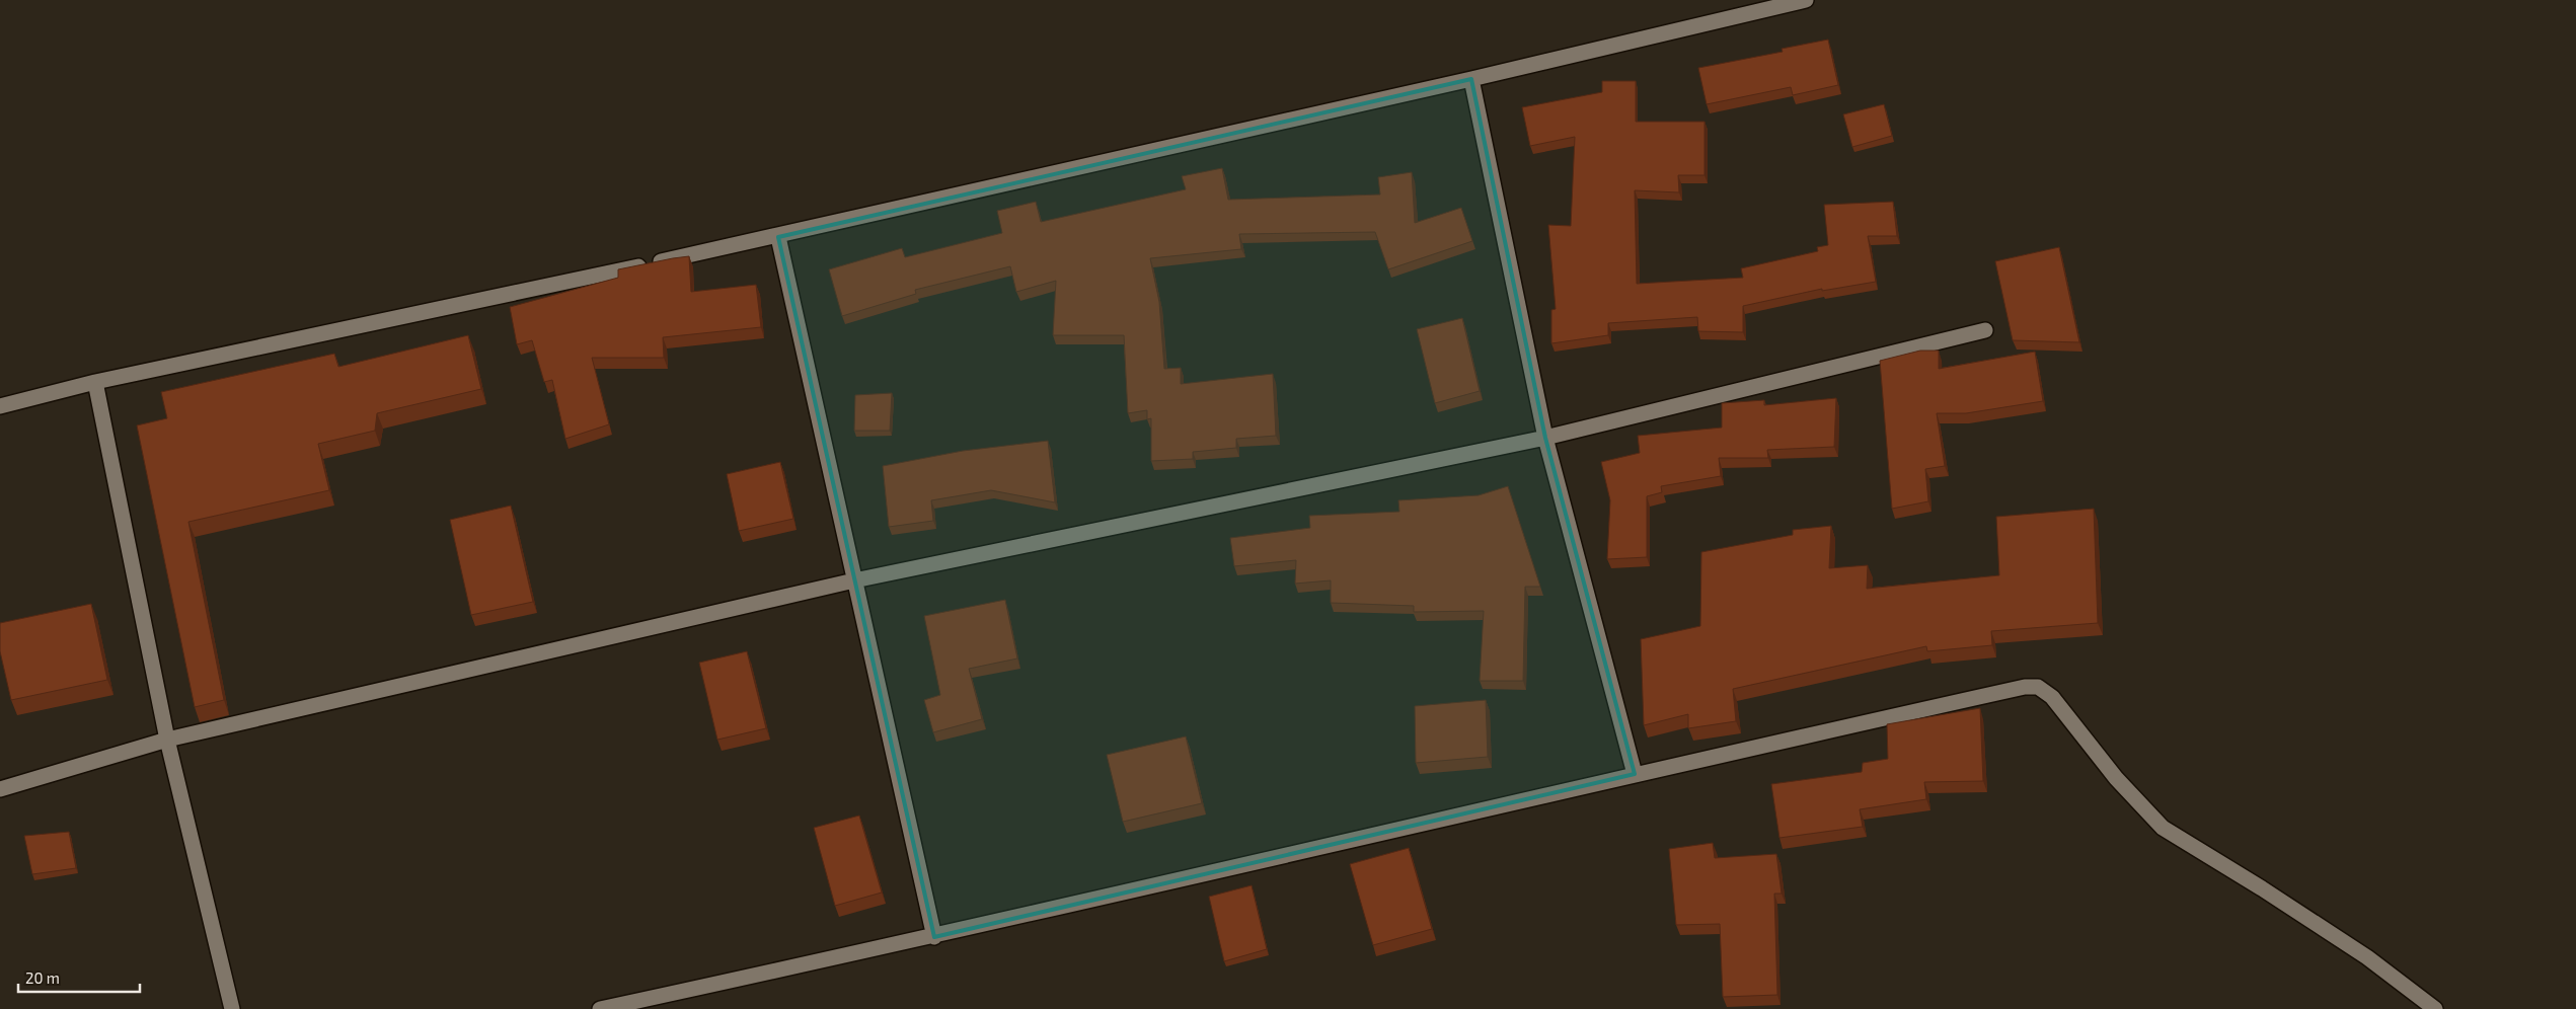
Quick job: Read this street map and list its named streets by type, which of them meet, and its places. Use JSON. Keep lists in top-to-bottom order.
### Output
{
  "scale_bar": "20 m"
}
